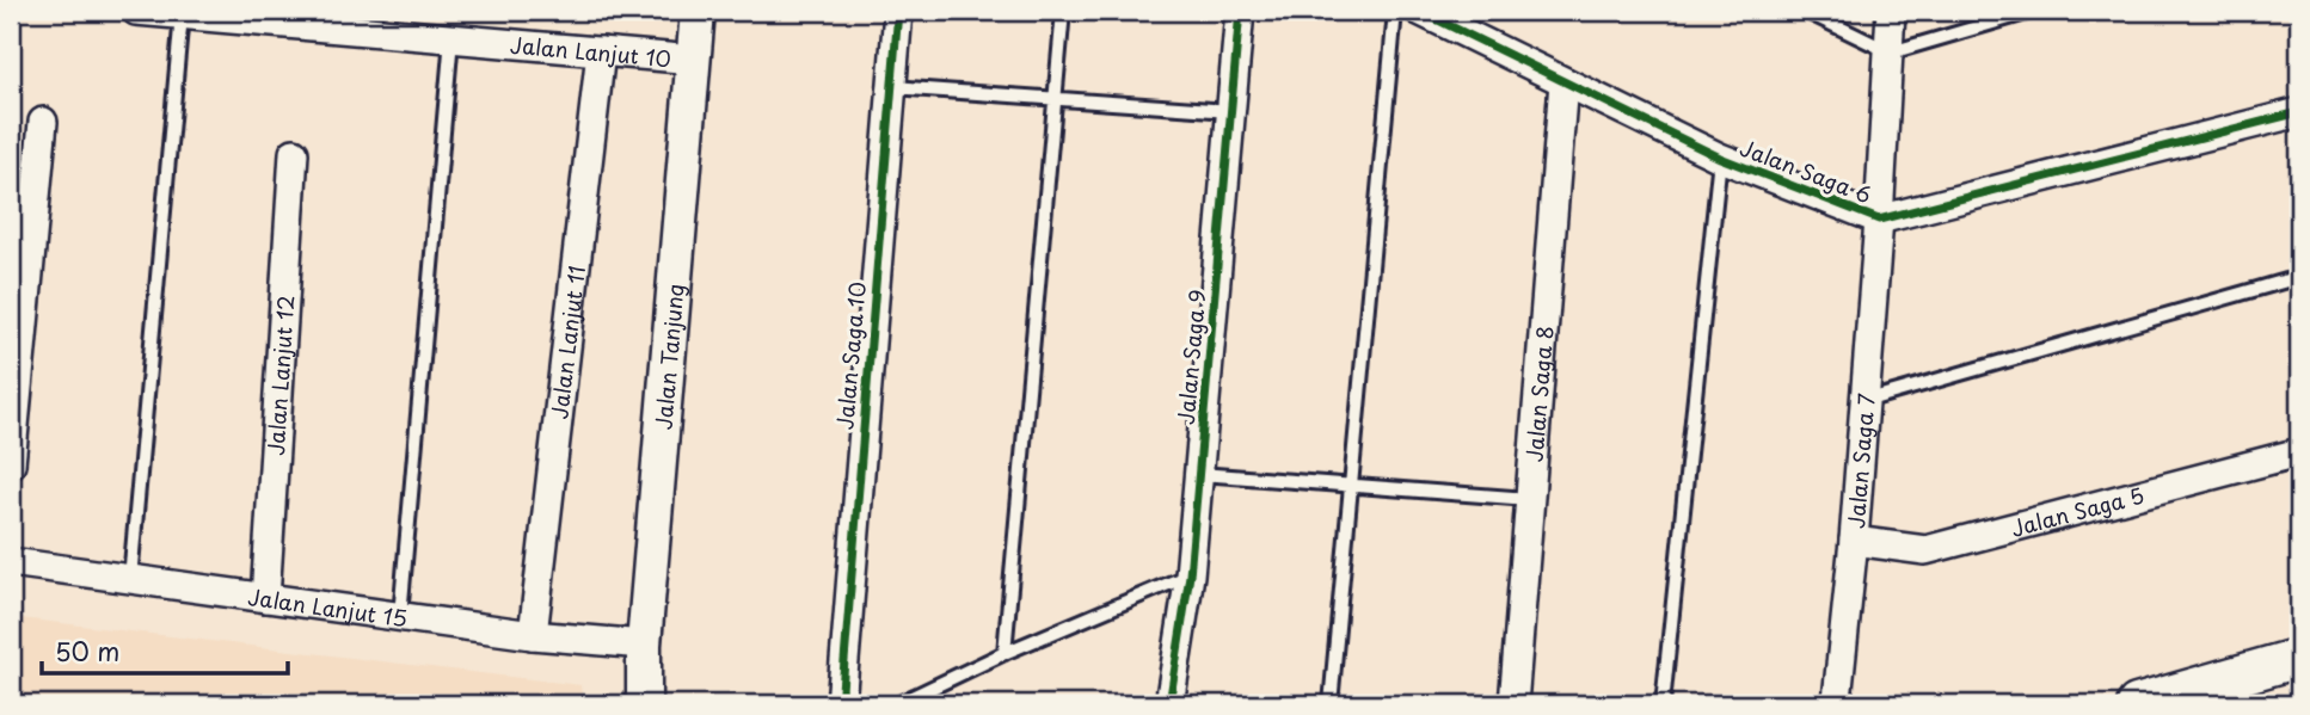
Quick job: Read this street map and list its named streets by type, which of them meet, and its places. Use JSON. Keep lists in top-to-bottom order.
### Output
{
  "streets": {
    "street": [
      "Jalan Lanjut 10",
      "Jalan Saga 6",
      "Jalan Lanjut 11",
      "Jalan Saga 10",
      "Jalan Tanjung",
      "Jalan Saga 9",
      "Jalan Lanjut 12",
      "Jalan Saga 8",
      "Jalan Saga 7",
      "Jalan Saga 5",
      "Jalan Lanjut 15"
    ]
  },
  "crossings": [
    ["Jalan Lanjut 10", "Jalan Lanjut 11"],
    ["Jalan Lanjut 10", "Jalan Tanjung"],
    ["Jalan Saga 6", "Jalan Saga 8"],
    ["Jalan Saga 6", "Jalan Saga 7"],
    ["Jalan Lanjut 11", "Jalan Lanjut 15"],
    ["Jalan Tanjung", "Jalan Lanjut 15"],
    ["Jalan Lanjut 12", "Jalan Lanjut 15"],
    ["Jalan Saga 7", "Jalan Saga 5"]
  ],
  "scale_bar": "50 m"
}
